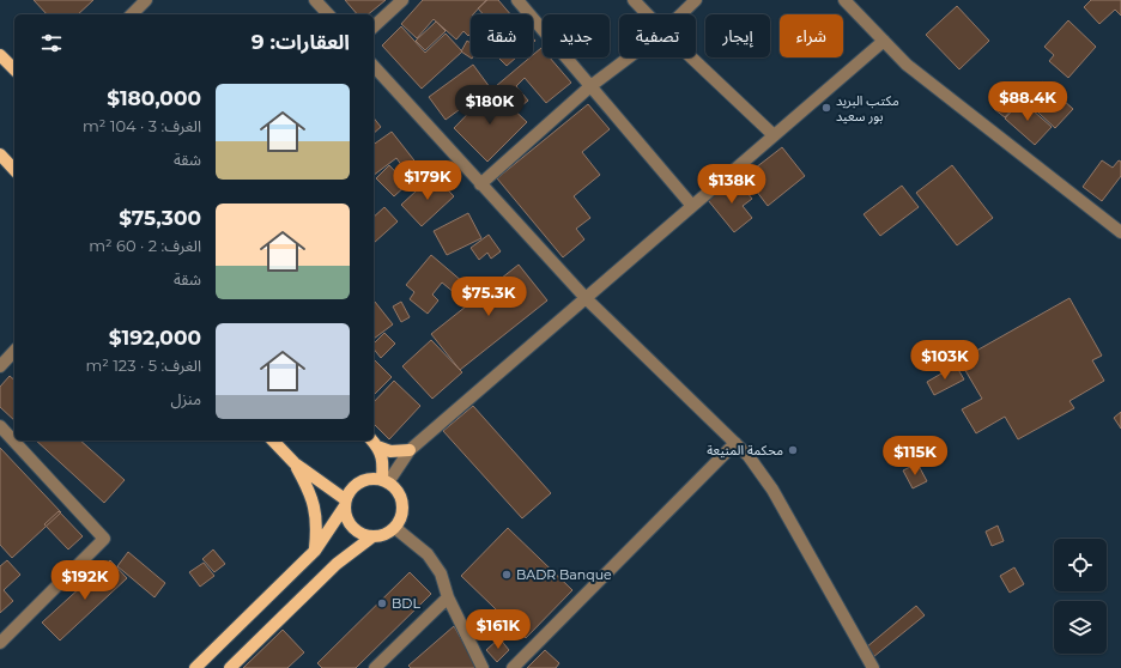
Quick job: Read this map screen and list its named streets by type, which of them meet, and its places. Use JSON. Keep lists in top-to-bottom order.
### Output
{
  "places": [
    "مكتب البريد بور سعيد",
    "محكمة المنيعة",
    "BADR Banque",
    "BDL"
  ],
  "page": {
    "chip": [
      "شراء",
      "إيجار",
      "تصفية",
      "جديد",
      "شقة"
    ],
    "heading": "العقارات: 9",
    "list": [
      {
        "name": "$180,000",
        "note": "الغرف: 3 · 104 m² · شقة"
      },
      {
        "name": "$75,300",
        "note": "الغرف: 2 · 60 m² · شقة"
      },
      {
        "name": "$192,000",
        "note": "الغرف: 5 · 123 m² · منزل"
      }
    ],
    "price": [
      "$88.4K",
      "$180K",
      "$179K",
      "$138K",
      "$75.3K",
      "$103K",
      "$115K",
      "$192K",
      "$161K"
    ]
  }
}
